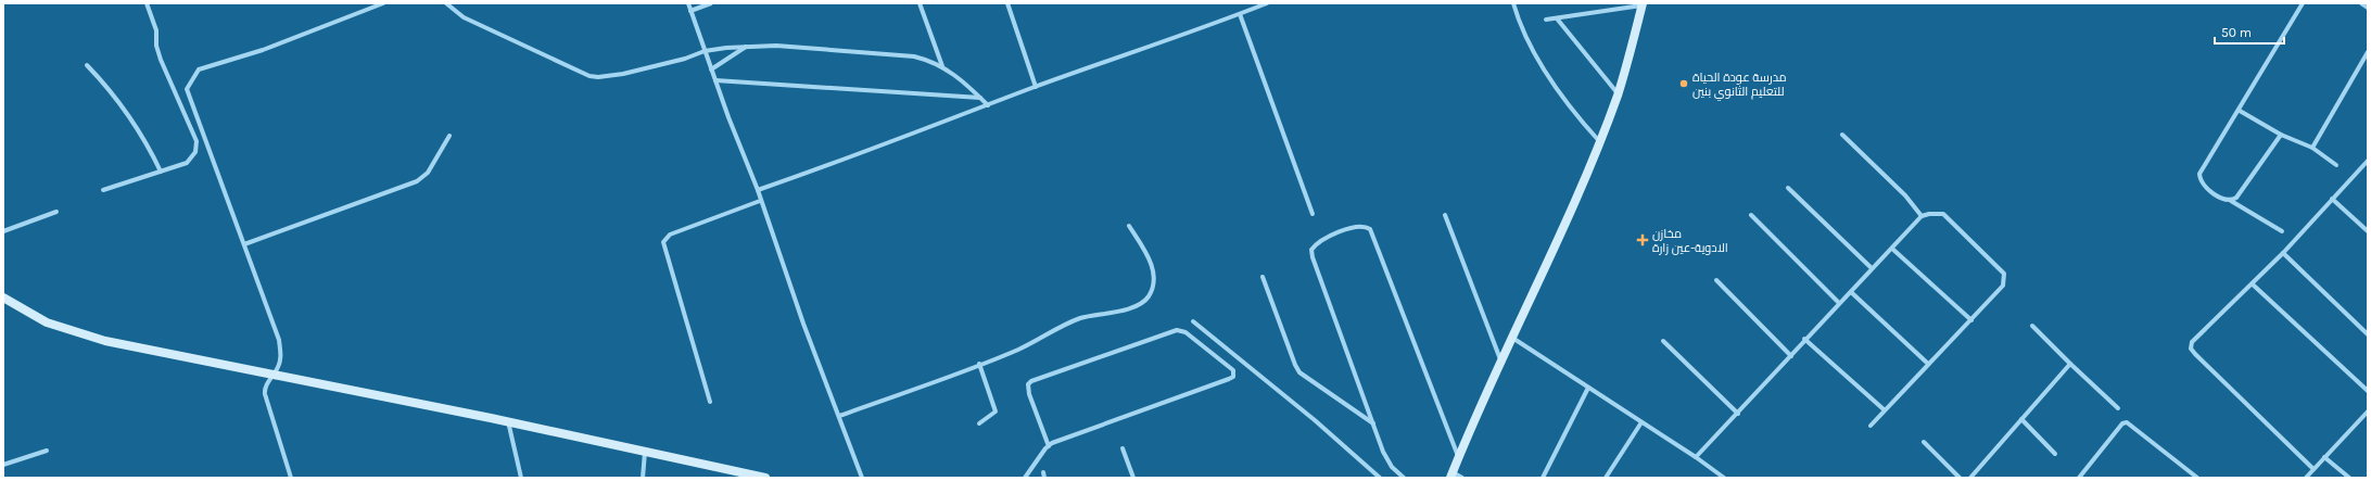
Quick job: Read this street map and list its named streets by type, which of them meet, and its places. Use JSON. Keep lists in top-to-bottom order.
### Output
{
  "places": {
    "other": ["مدرسة عودة الحياة للتعليم الثانوي بنين"],
    "health": ["مخازن الادوية-عين زارة"]
  },
  "scale_bar": "50 m"
}
